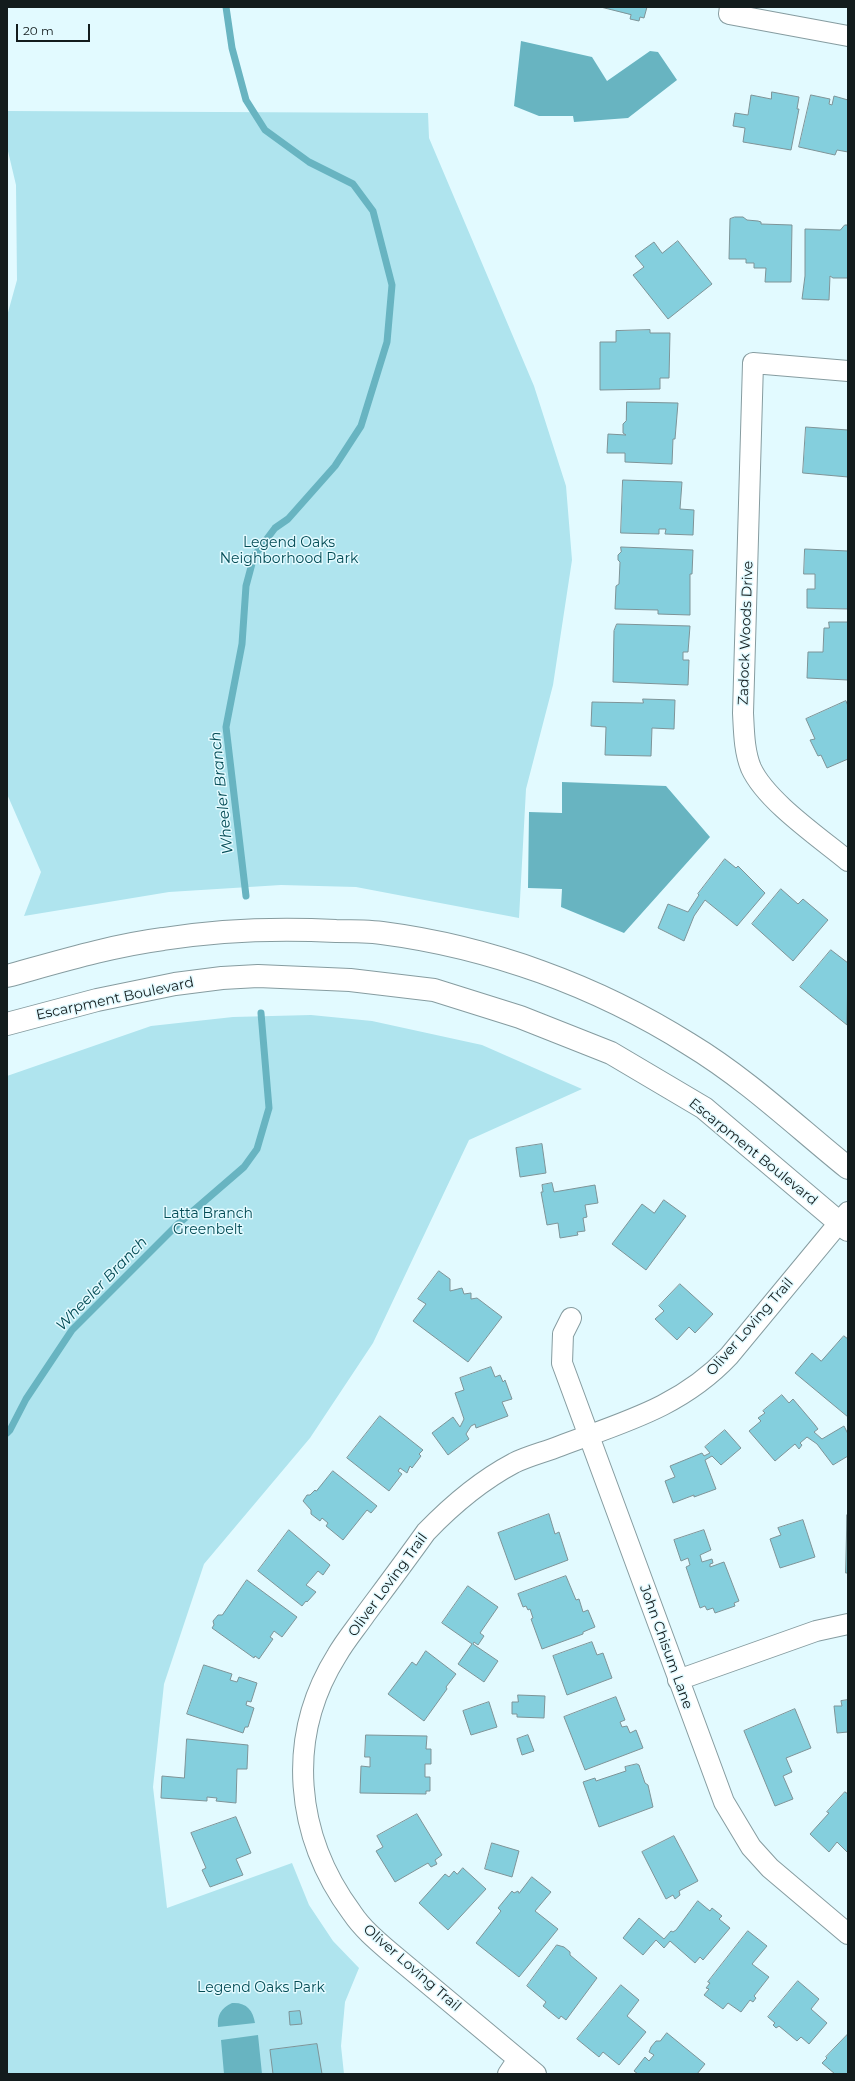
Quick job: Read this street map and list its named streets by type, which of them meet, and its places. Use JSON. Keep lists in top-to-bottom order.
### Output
{
  "streets": {
    "main road": ["Escarpment Boulevard"],
    "street": ["Zadock Woods Drive", "Oliver Loving Trail", "John Chisum Lane"]
  },
  "crossings": [
    ["Escarpment Boulevard", "Oliver Loving Trail"],
    ["Oliver Loving Trail", "John Chisum Lane"]
  ],
  "water": ["Wheeler Branch"],
  "parks": ["Legend Oaks Neighborhood Park", "Latta Branch Greenbelt", "Legend Oaks Park"],
  "scale_bar": "20 m"
}
